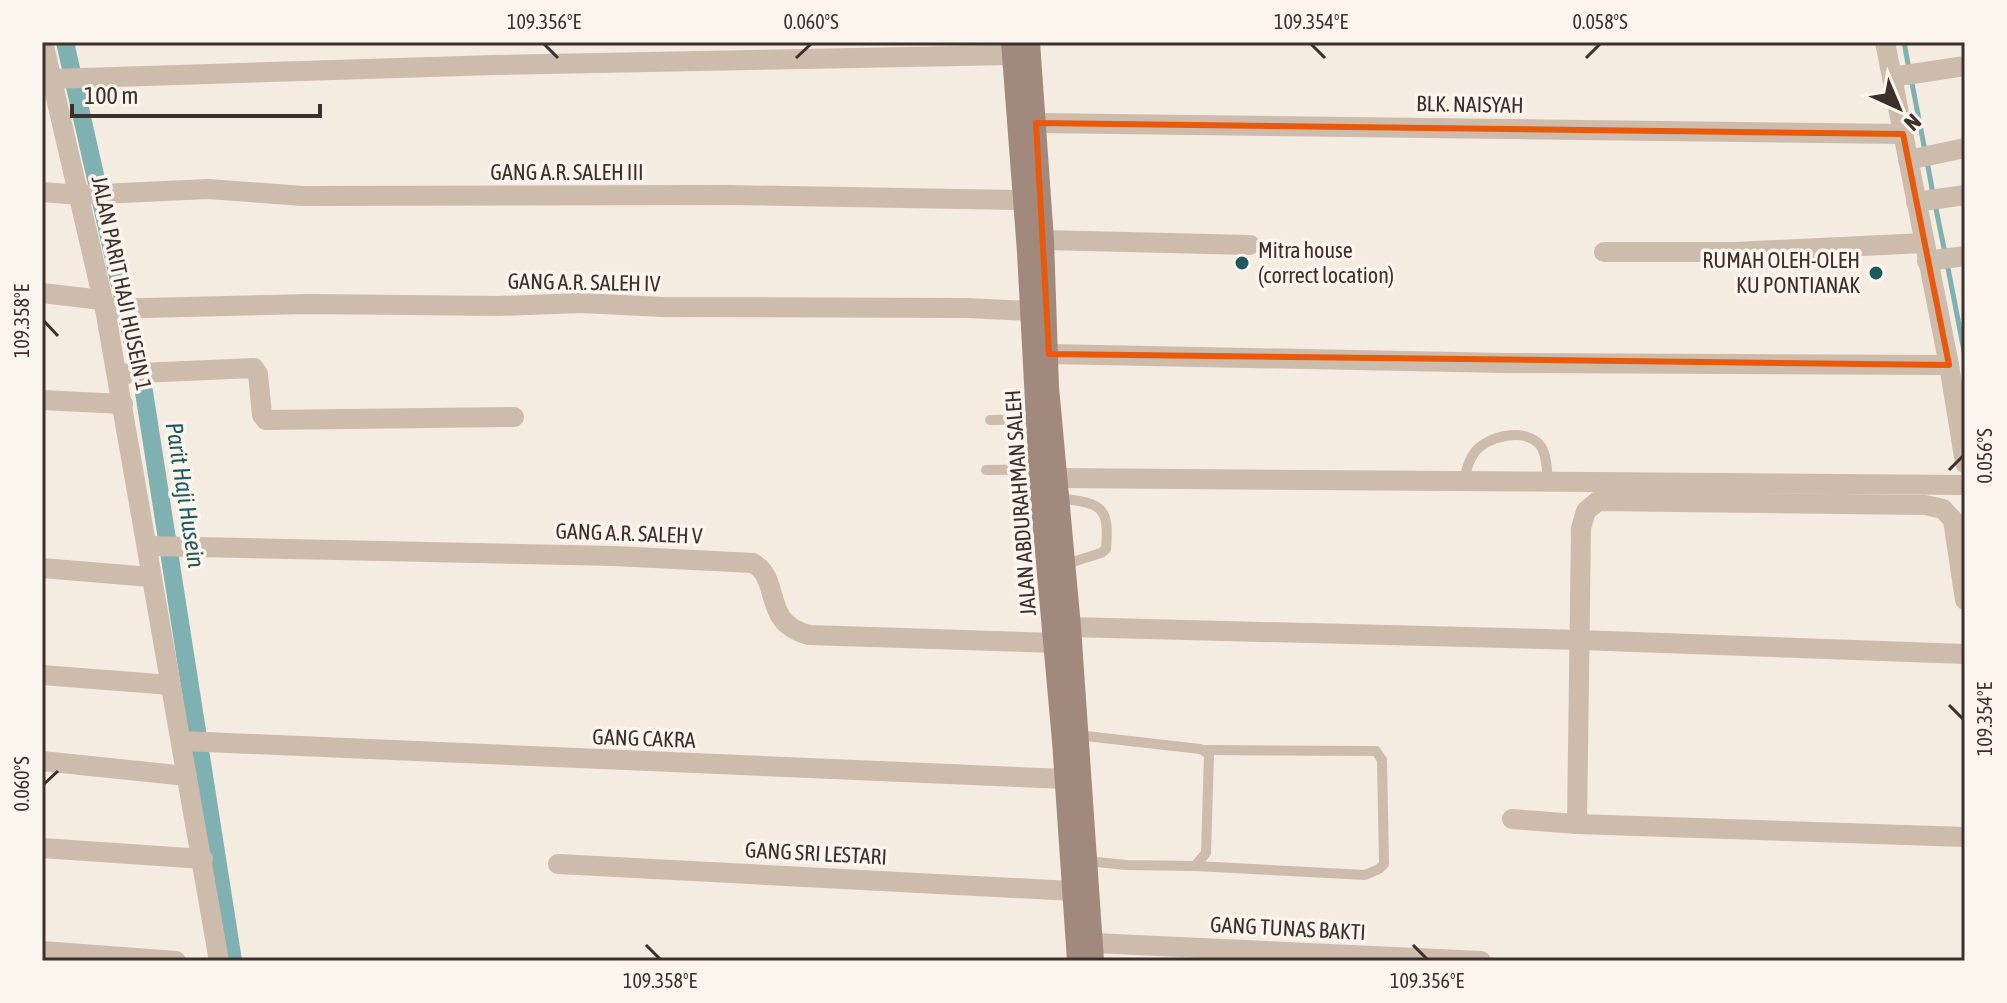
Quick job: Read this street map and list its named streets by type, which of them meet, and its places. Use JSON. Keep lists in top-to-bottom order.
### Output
{
  "streets": {
    "street": [
      "BLK. NAISYAH",
      "GANG A.R. SALEH III",
      "GANG A.R. SALEH IV",
      "JALAN PARIT HAJI HUSEIN 1",
      "JALAN ABDURAHMAN SALEH",
      "GANG A.R. SALEH V",
      "GANG CAKRA",
      "GANG SRI LESTARI",
      "GANG TUNAS BAKTI"
    ]
  },
  "crossings": [
    ["BLK. NAISYAH", "JALAN ABDURAHMAN SALEH"],
    ["GANG A.R. SALEH III", "JALAN PARIT HAJI HUSEIN 1"],
    ["GANG A.R. SALEH III", "JALAN ABDURAHMAN SALEH"],
    ["GANG A.R. SALEH IV", "JALAN PARIT HAJI HUSEIN 1"],
    ["GANG A.R. SALEH IV", "JALAN ABDURAHMAN SALEH"],
    ["JALAN PARIT HAJI HUSEIN 1", "GANG A.R. SALEH V"],
    ["JALAN PARIT HAJI HUSEIN 1", "GANG CAKRA"],
    ["JALAN ABDURAHMAN SALEH", "GANG A.R. SALEH V"],
    ["JALAN ABDURAHMAN SALEH", "GANG CAKRA"],
    ["JALAN ABDURAHMAN SALEH", "GANG SRI LESTARI"],
    ["JALAN ABDURAHMAN SALEH", "GANG TUNAS BAKTI"]
  ],
  "water": ["Parit Haji Husein"],
  "places": ["Mitra house (correct location)", "RUMAH OLEH-OLEH KU PONTIANAK"],
  "scale_bar": "100 m",
  "north": "bottom right",
  "coordinates": [
    "109.356°E",
    "0.060°S",
    "109.354°E",
    "0.058°S",
    "109.358°E",
    "0.056°S"
  ]
}
